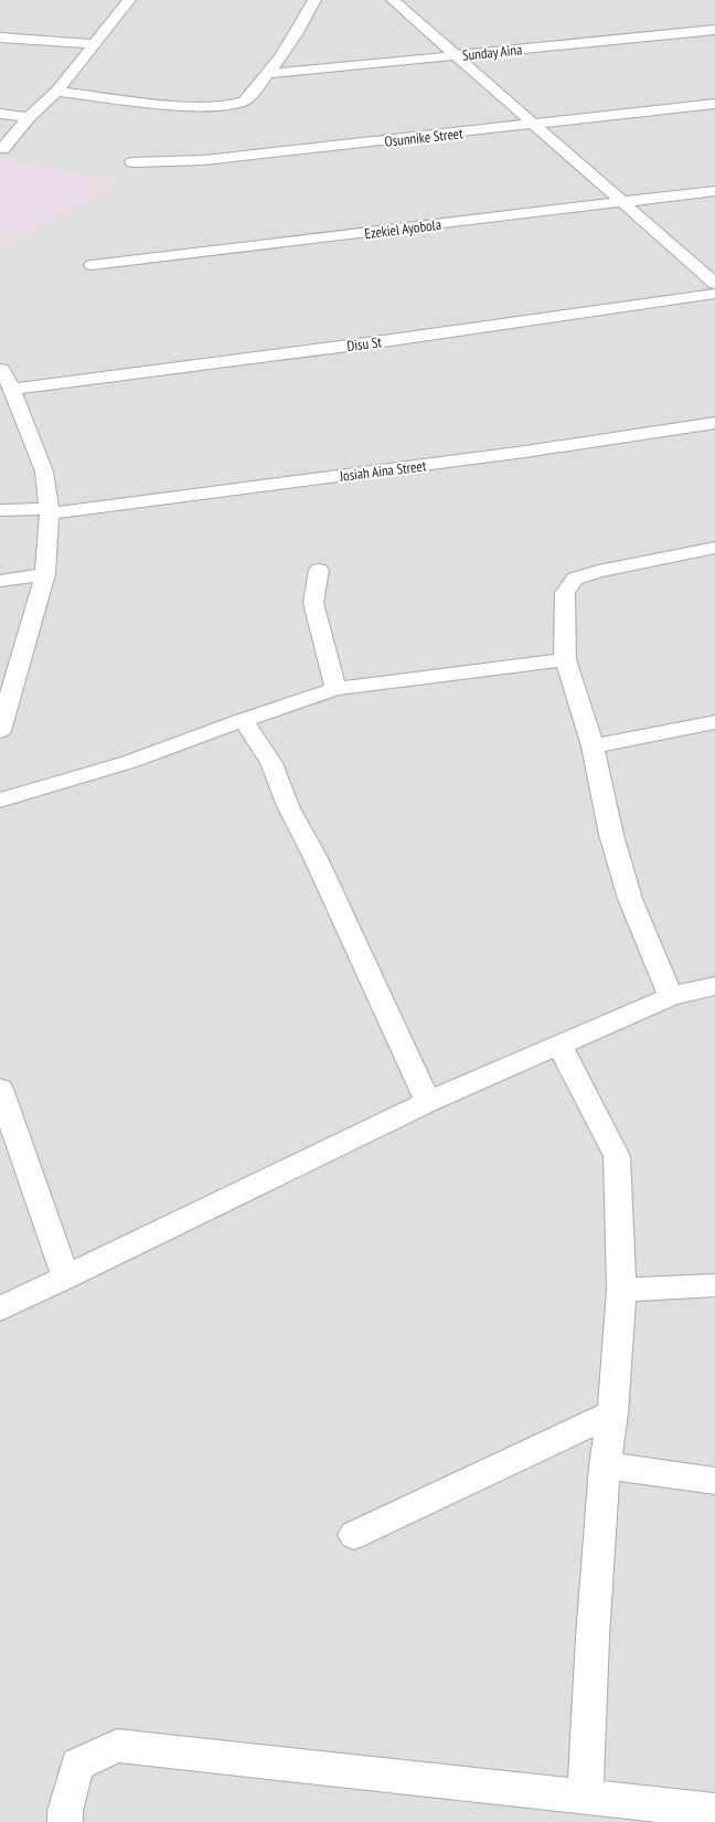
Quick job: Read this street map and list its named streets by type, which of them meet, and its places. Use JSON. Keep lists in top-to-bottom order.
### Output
{
  "streets": {
    "street": [
      "Sunday Aina",
      "Osunnike Street",
      "Ezekiel Ayobola",
      "Disu St",
      "Josiah Aina Street"
    ]
  }
}
